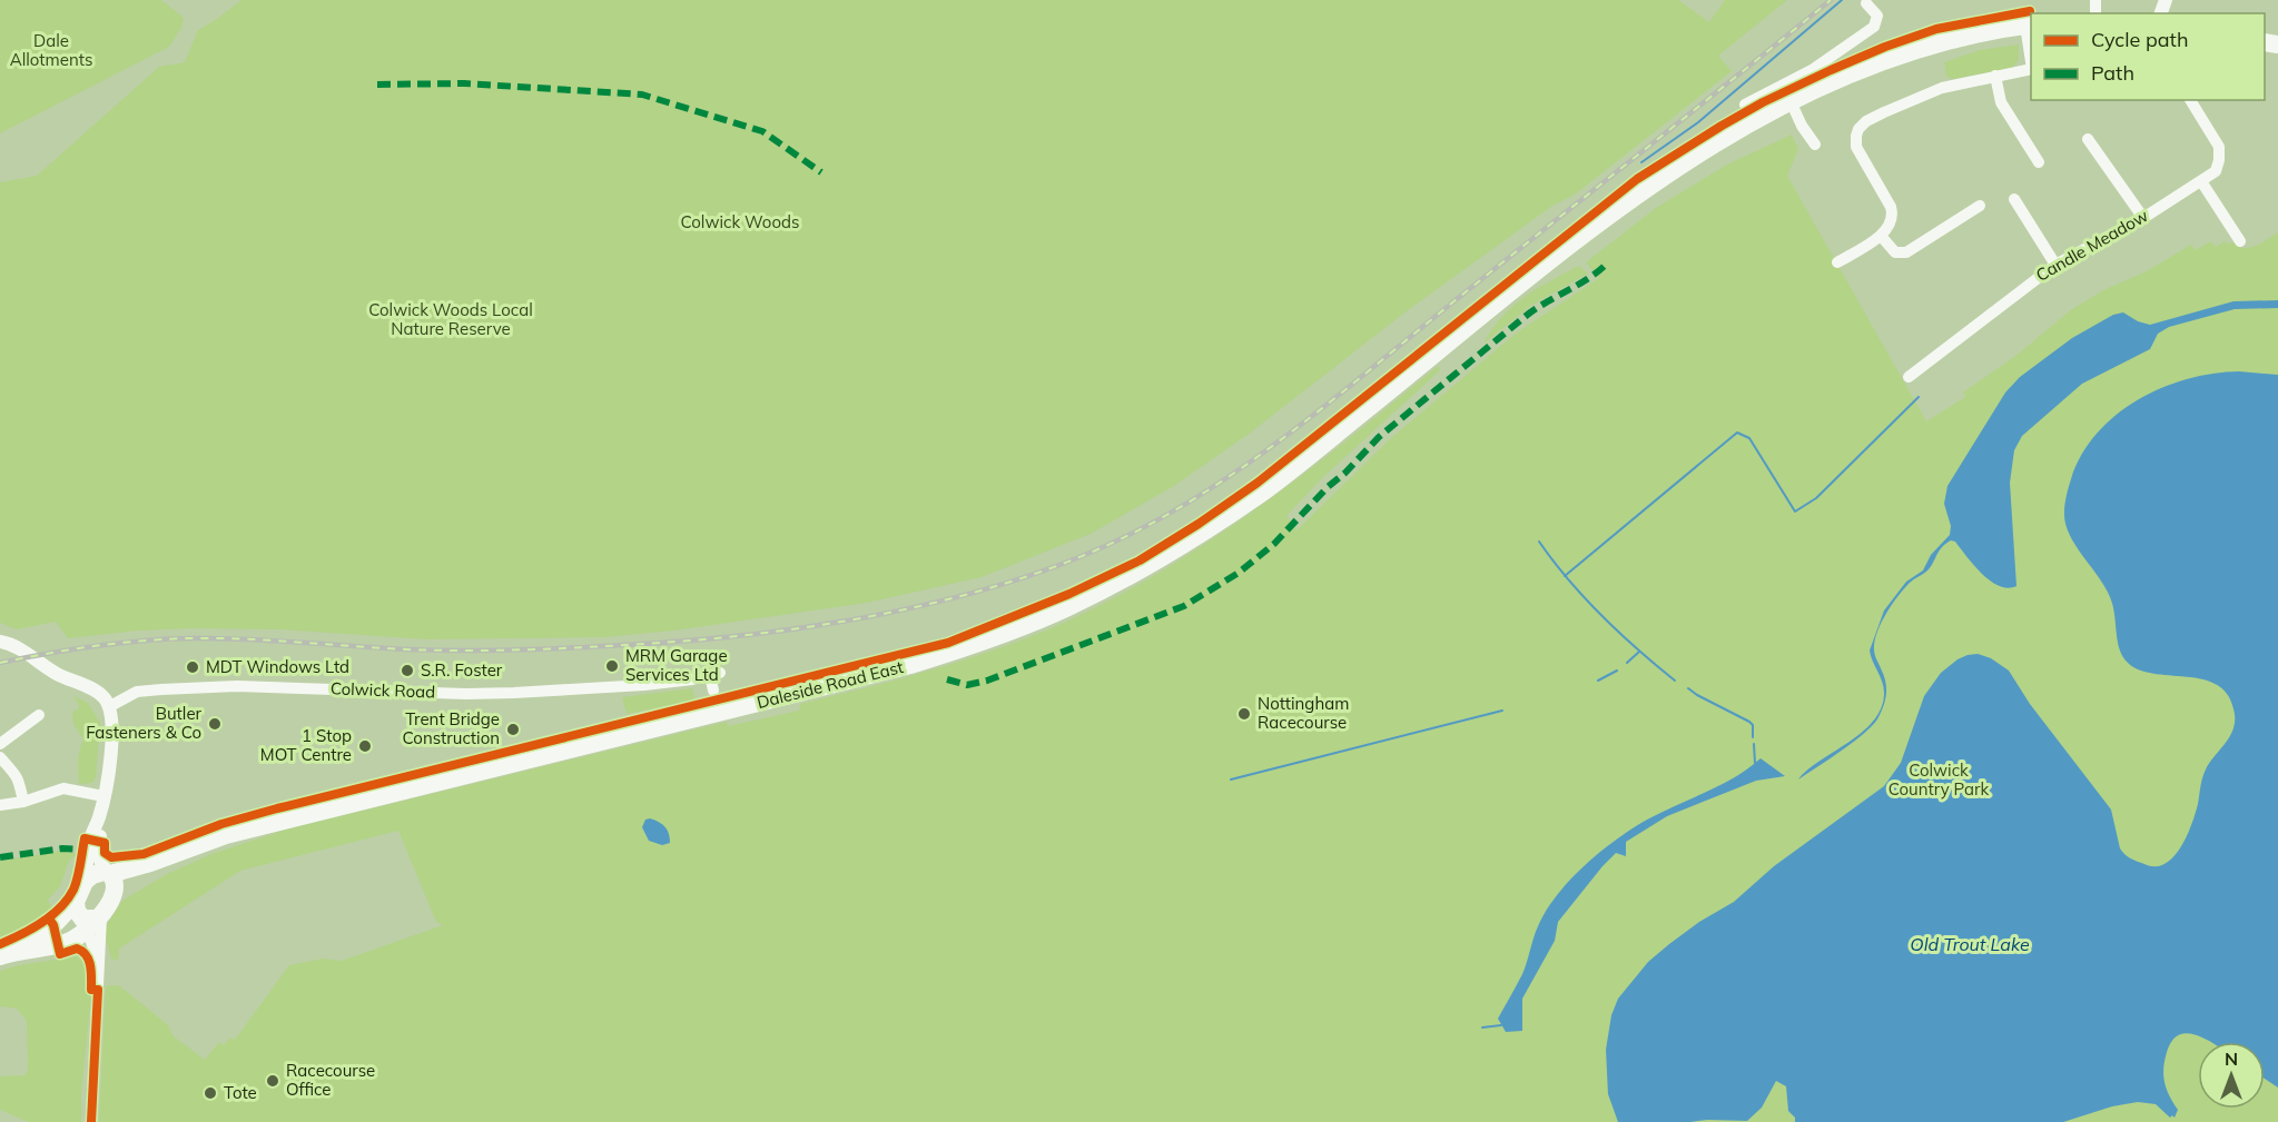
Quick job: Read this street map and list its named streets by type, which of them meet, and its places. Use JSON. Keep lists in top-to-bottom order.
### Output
{
  "streets": {
    "main road": ["Daleside Road East"],
    "street": ["Candle Meadow", "Colwick Road"]
  },
  "water": ["Old Trout Lake"],
  "parks": [
    "Dale Allotments",
    "Colwick Woods",
    "Colwick Woods Local Nature Reserve",
    "Colwick Country Park"
  ],
  "places": [
    "MRM Garage Services Ltd",
    "MDT Windows Ltd",
    "S.R. Foster",
    "Nottingham Racecourse",
    "Butler Fasteners & Co",
    "Trent Bridge Construction",
    "1 Stop MOT Centre",
    "Racecourse Office",
    "Tote"
  ],
  "legend": ["Cycle path", "Path"],
  "north": "top"
}
